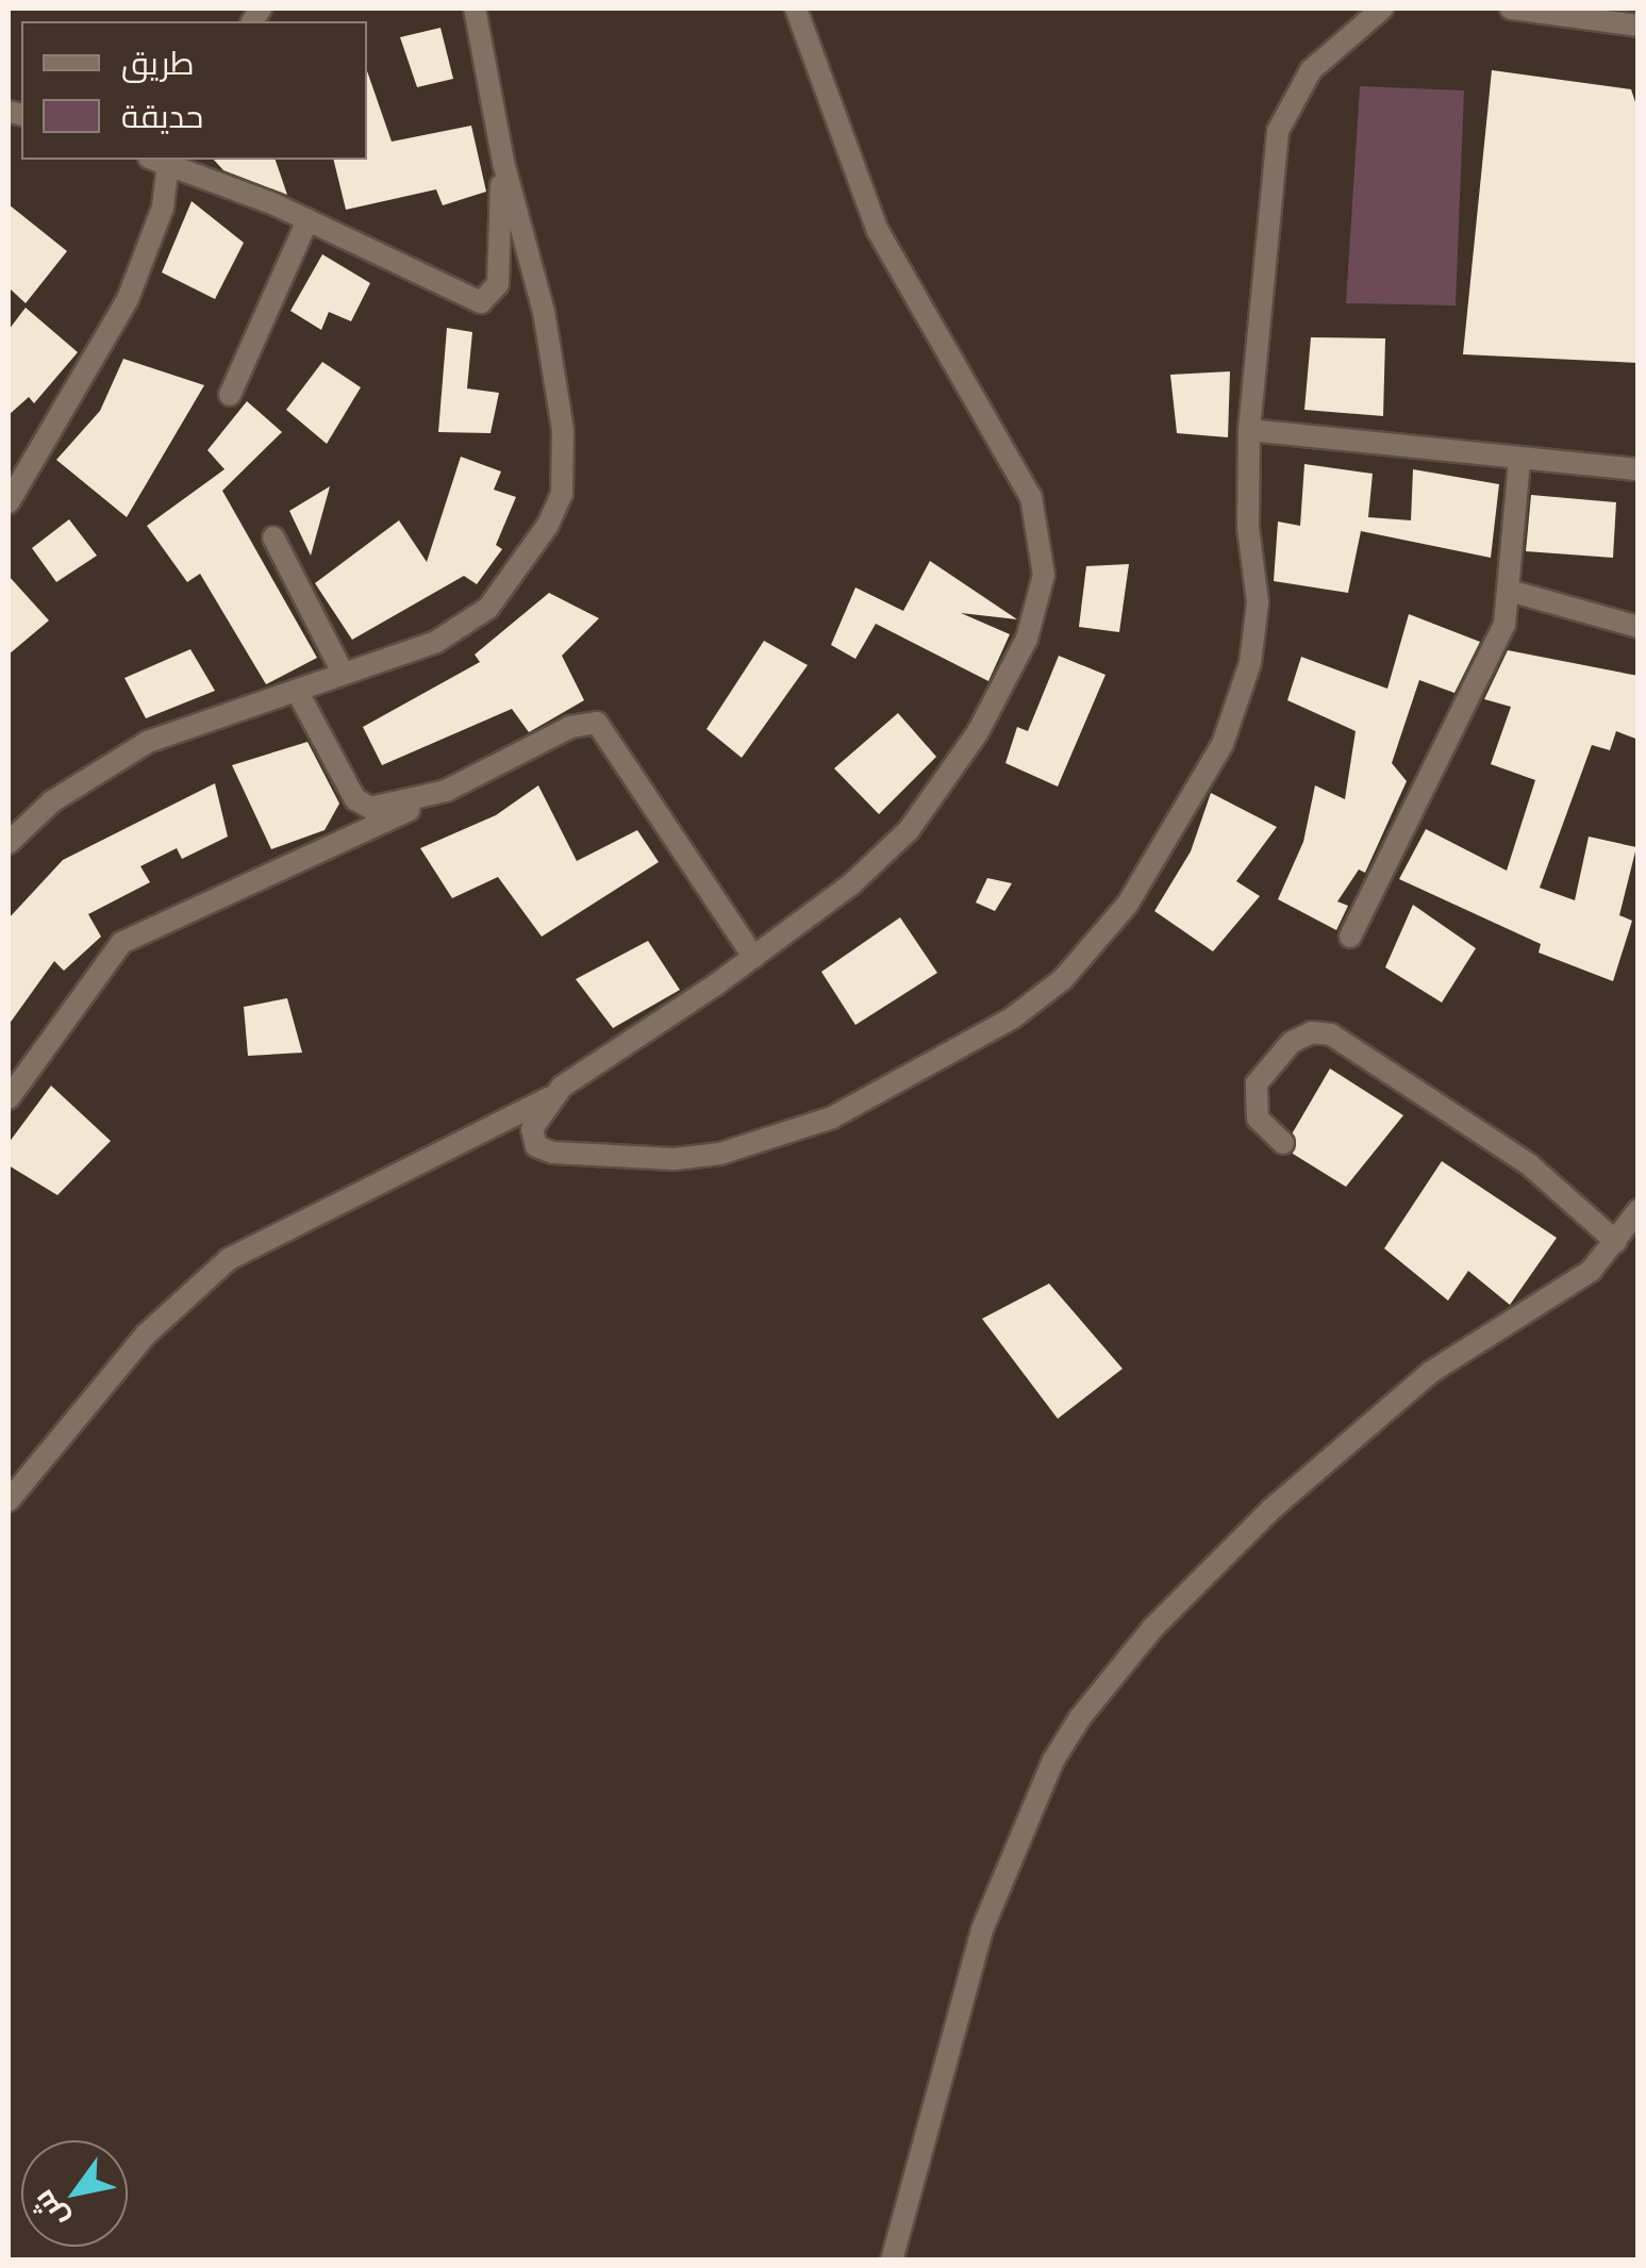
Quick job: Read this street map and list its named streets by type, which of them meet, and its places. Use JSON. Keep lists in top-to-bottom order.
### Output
{
  "legend": ["طريق", "حديقة"],
  "north": "bottom left"
}
